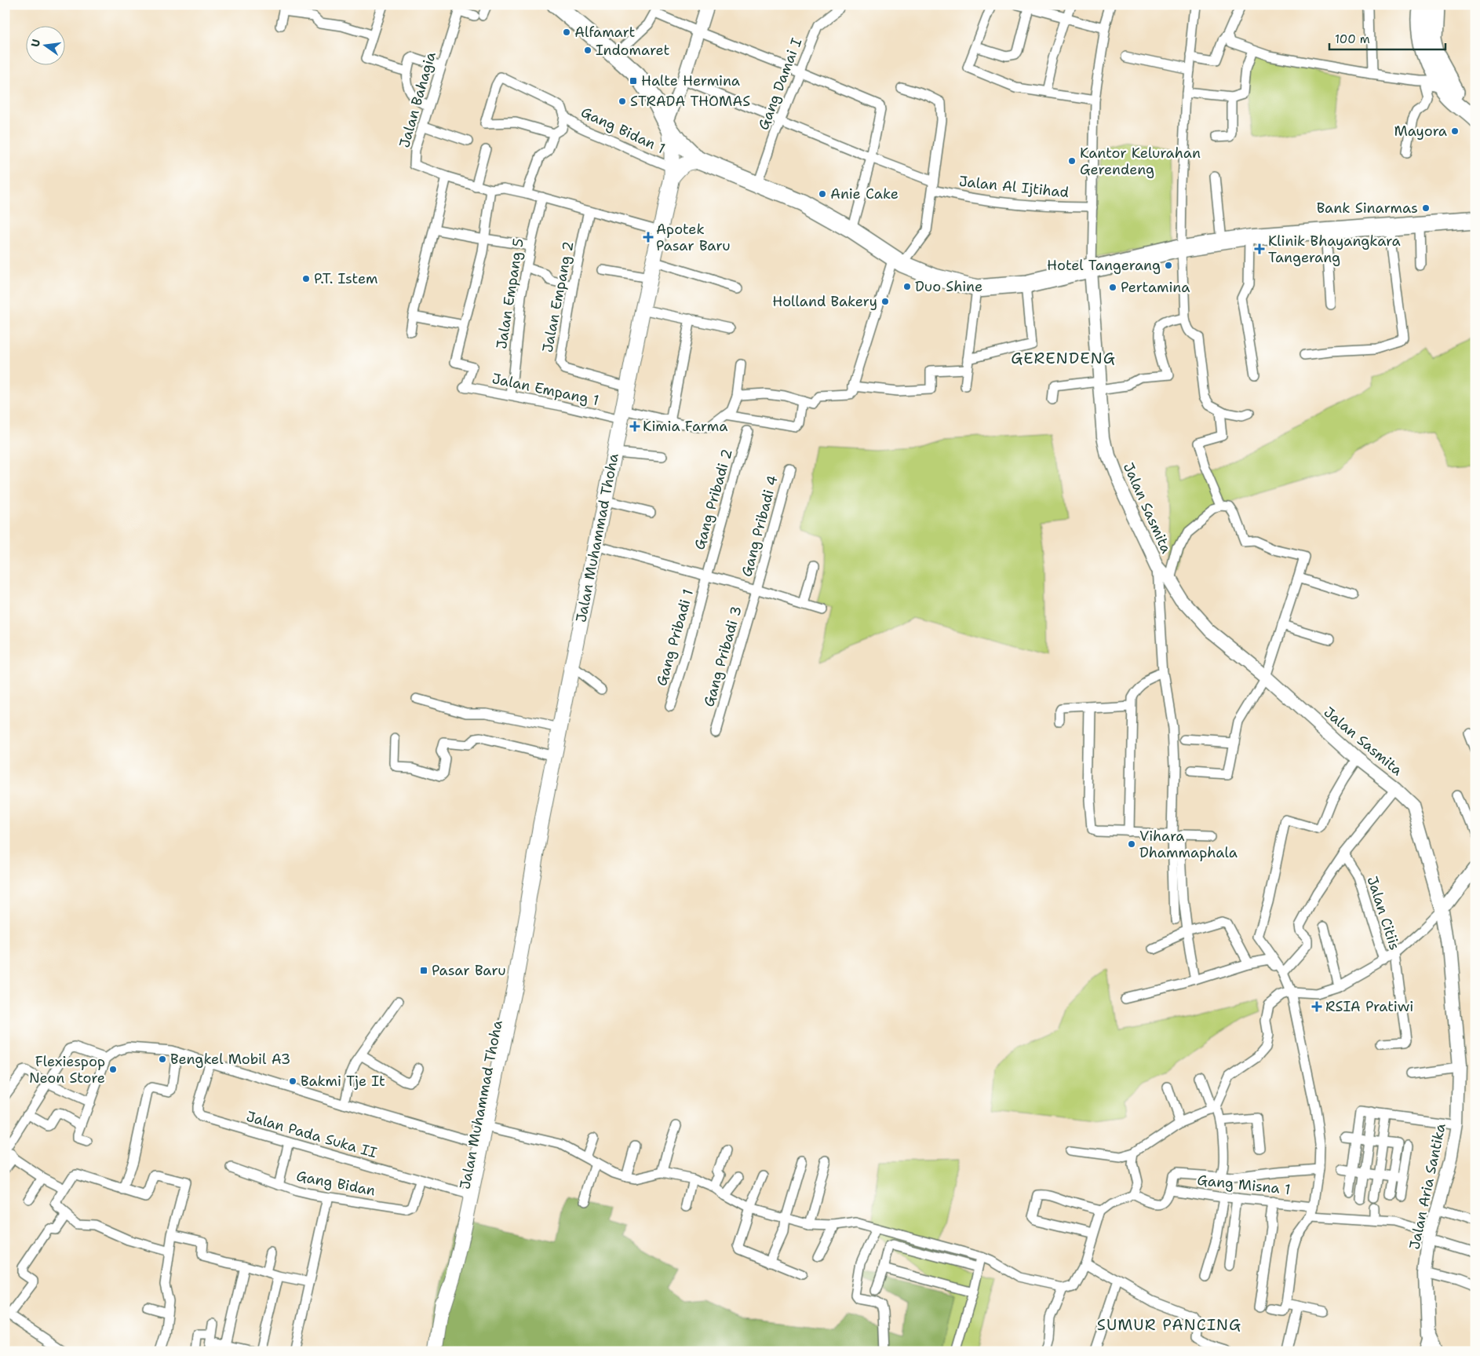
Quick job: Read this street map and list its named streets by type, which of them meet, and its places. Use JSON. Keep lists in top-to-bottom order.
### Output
{
  "streets": {
    "main road": ["Jalan Muhammad Thoha"],
    "street": [
      "Gang Damai I",
      "Jalan Bahagia",
      "Gang Bidan 1",
      "Jalan Al Ijtihad",
      "Jalan Empang 5",
      "Jalan Empang 2",
      "Jalan Empang 1",
      "Gang Pribadi 2",
      "Jalan Sasmita",
      "Gang Pribadi 4",
      "Gang Pribadi 1",
      "Gang Pribadi 3",
      "Jalan Citiis",
      "Jalan Pada Suka II",
      "Gang Bidan",
      "Gang Misna 1",
      "Jalan Aria Santika"
    ]
  },
  "crossings": [
    ["Gang Damai I", "Jalan Al Ijtihad"],
    ["Jalan Bahagia", "Jalan Empang 5"],
    ["Jalan Bahagia", "Jalan Empang 2"],
    ["Jalan Bahagia", "Jalan Muhammad Thoha"],
    ["Gang Bidan 1", "Jalan Muhammad Thoha"],
    ["Jalan Al Ijtihad", "Jalan Sasmita"],
    ["Jalan Empang 5", "Jalan Empang 1"],
    ["Jalan Empang 2", "Jalan Muhammad Thoha"],
    ["Jalan Empang 1", "Jalan Muhammad Thoha"],
    ["Gang Pribadi 2", "Gang Pribadi 1"],
    ["Jalan Sasmita", "Jalan Aria Santika"],
    ["Gang Pribadi 4", "Gang Pribadi 3"],
    ["Jalan Muhammad Thoha", "Jalan Pada Suka II"],
    ["Jalan Pada Suka II", "Gang Bidan"]
  ],
  "districts": ["GERENDENG", "SUMUR PANCING"],
  "places": {
    "other": [
      "Alfamart",
      "Indomaret",
      "STRADA THOMAS",
      "Mayora",
      "Kantor Kelurahan Gerendeng",
      "Anie Cake",
      "Bank Sinarmas",
      "Hotel Tangerang",
      "P.T. Istem",
      "Duo Shine",
      "Pertamina",
      "Holland Bakery",
      "Vihara Dhammaphala",
      "Bengkel Mobil A3",
      "Flexiespop Neon Store",
      "Bakmi Tje It"
    ],
    "transit": ["Halte Hermina", "Pasar Baru"],
    "health": [
      "Apotek Pasar Baru",
      "Klinik Bhayangkara Tangerang",
      "Kimia Farma",
      "RSIA Pratiwi"
    ]
  },
  "scale_bar": "100 m",
  "north": "left"
}
